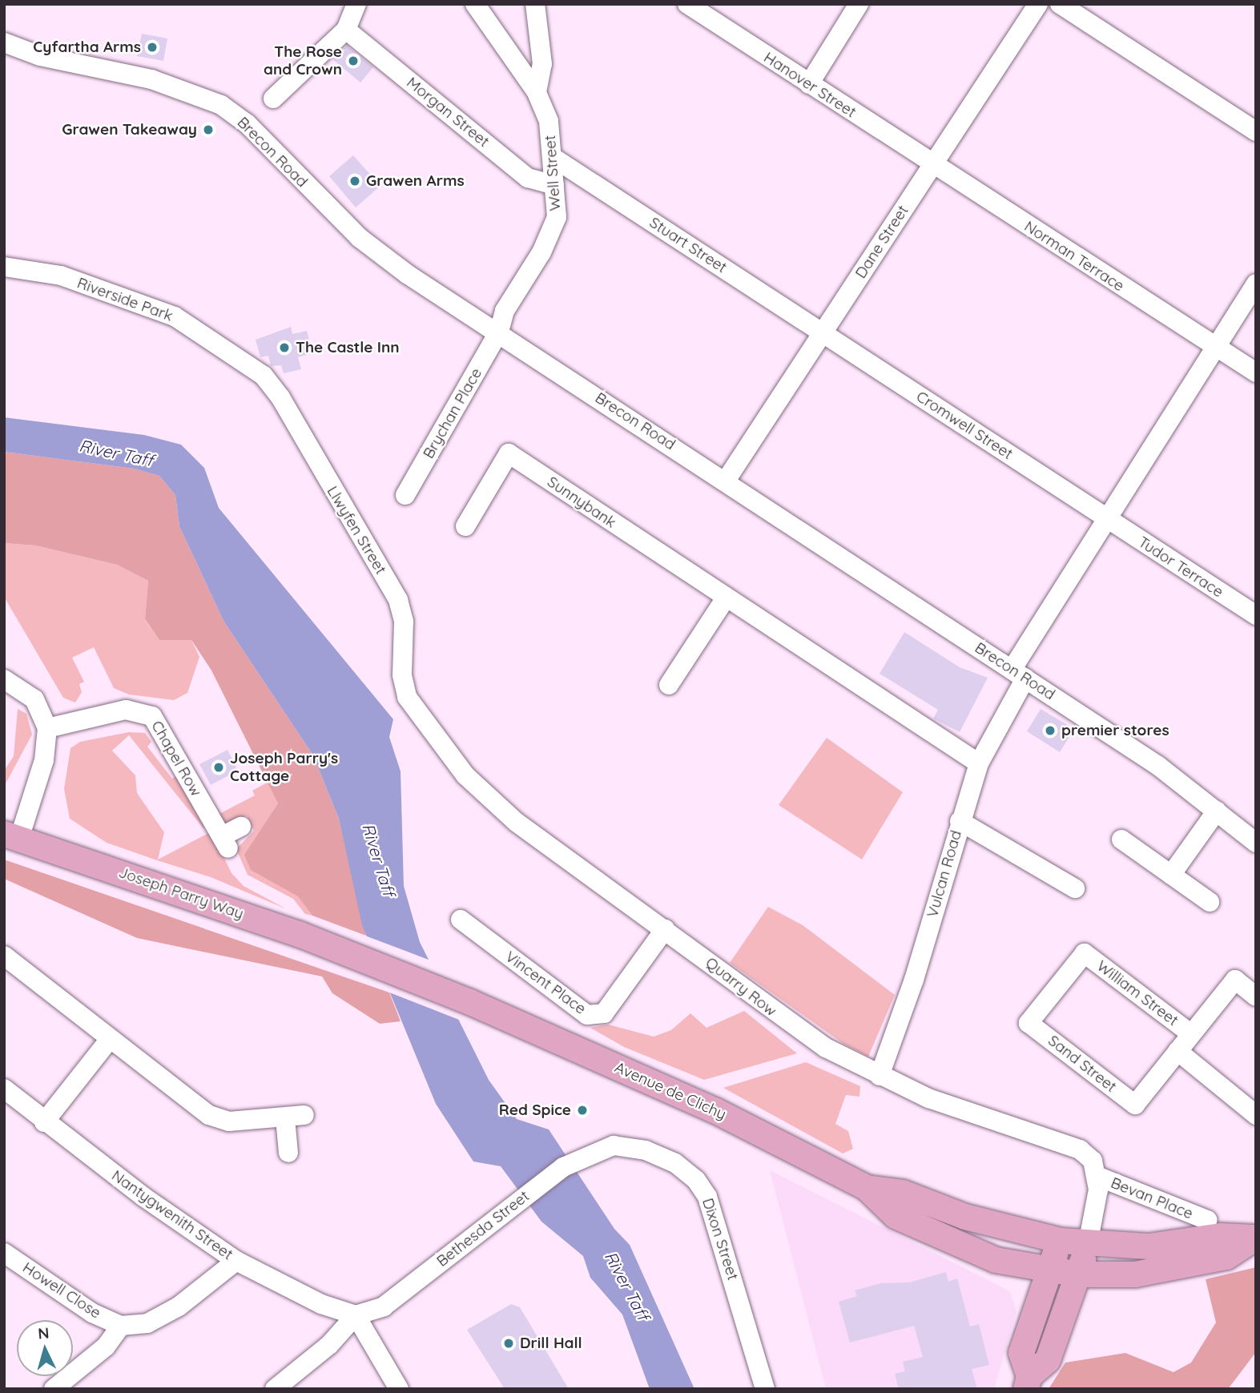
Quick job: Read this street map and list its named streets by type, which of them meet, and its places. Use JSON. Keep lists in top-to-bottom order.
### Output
{
  "streets": {
    "main road": ["Joseph Parry Way", "Avenue de Clichy"],
    "street": [
      "Hanover Street",
      "Morgan Street",
      "Brecon Road",
      "Well Street",
      "Dane Street",
      "Stuart Street",
      "Norman Terrace",
      "Riverside Park",
      "Brychan Place",
      "Cromwell Street",
      "Sunnybank",
      "Llwyfen Street",
      "Tudor Terrace",
      "Chapel Row",
      "Vulcan Road",
      "Vincent Place",
      "Quarry Row",
      "William Street",
      "Sand Street",
      "Bevan Place",
      "Nantygwenith Street",
      "Bethesda Street",
      "Dixon Street",
      "Howell Close"
    ]
  },
  "crossings": [
    ["Hanover Street", "Dane Street"],
    ["Hanover Street", "Norman Terrace"],
    ["Morgan Street", "Well Street"],
    ["Brecon Road", "Well Street"],
    ["Brecon Road", "Dane Street"],
    ["Brecon Road", "Brychan Place"],
    ["Brecon Road", "Vulcan Road"],
    ["Well Street", "Stuart Street"],
    ["Well Street", "Brychan Place"],
    ["Dane Street", "Stuart Street"],
    ["Dane Street", "Norman Terrace"],
    ["Dane Street", "Cromwell Street"],
    ["Stuart Street", "Cromwell Street"],
    ["Norman Terrace", "Vulcan Road"],
    ["Riverside Park", "Llwyfen Street"],
    ["Cromwell Street", "Tudor Terrace"],
    ["Cromwell Street", "Vulcan Road"],
    ["Sunnybank", "Vulcan Road"],
    ["Llwyfen Street", "Quarry Row"],
    ["Tudor Terrace", "Vulcan Road"],
    ["Vulcan Road", "Quarry Row"],
    ["Joseph Parry Way", "Avenue de Clichy"],
    ["Vincent Place", "Quarry Row"],
    ["Quarry Row", "Bevan Place"],
    ["William Street", "Sand Street"],
    ["Nantygwenith Street", "Bethesda Street"],
    ["Nantygwenith Street", "Howell Close"],
    ["Bethesda Street", "Dixon Street"]
  ],
  "water": ["River Taff"],
  "places": [
    "Cyfartha Arms",
    "The Rose and Crown",
    "Grawen Takeaway",
    "Grawen Arms",
    "The Castle Inn",
    "premier stores",
    "Joseph Parry's Cottage",
    "Red Spice",
    "Drill Hall"
  ],
  "north": "top"
}
